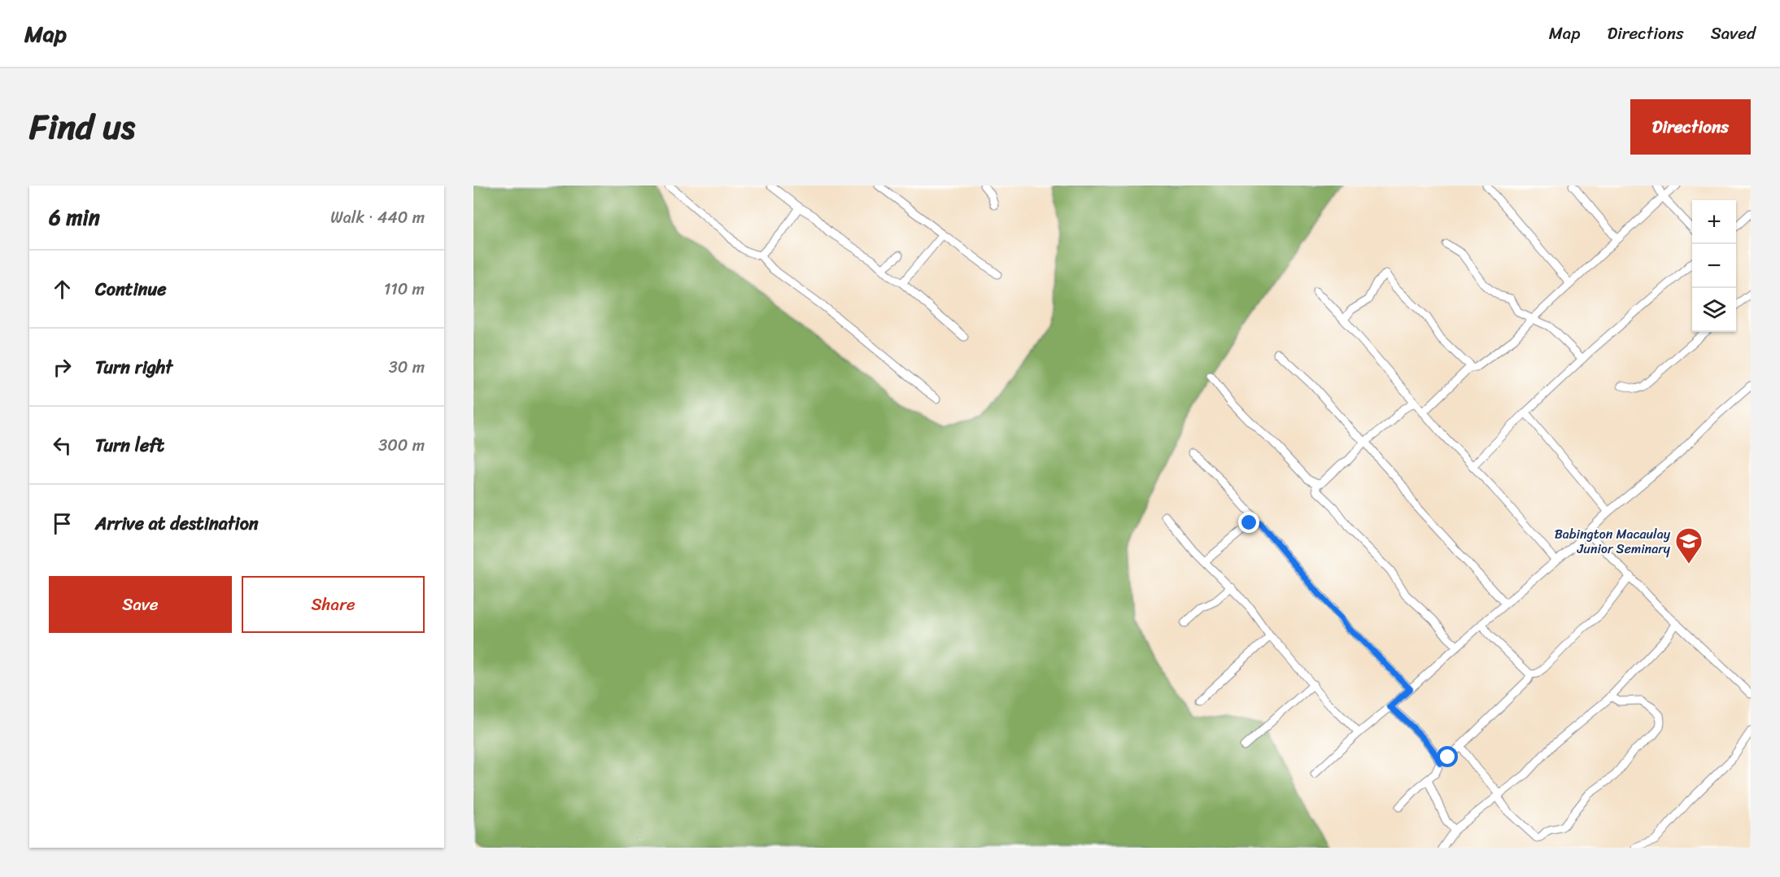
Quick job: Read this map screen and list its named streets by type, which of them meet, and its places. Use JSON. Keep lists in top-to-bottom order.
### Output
{
  "places": {
    "school or university": ["Babington Macaulay Junior Seminary"]
  },
  "page": {
    "header": "Map",
    "nav": ["Map", "Directions", "Saved"],
    "title": "Find us",
    "buttons": [
      "Directions",
      ["Save", "Share"]
    ],
    "heading": ["6 min", "Walk · 440 m"],
    "map_buttons": ["+", "−"],
    "list": [
      ["Continue", "110 m"],
      ["Turn right", "30 m"],
      ["Turn left", "300 m"],
      "Arrive at destination"
    ]
  }
}
